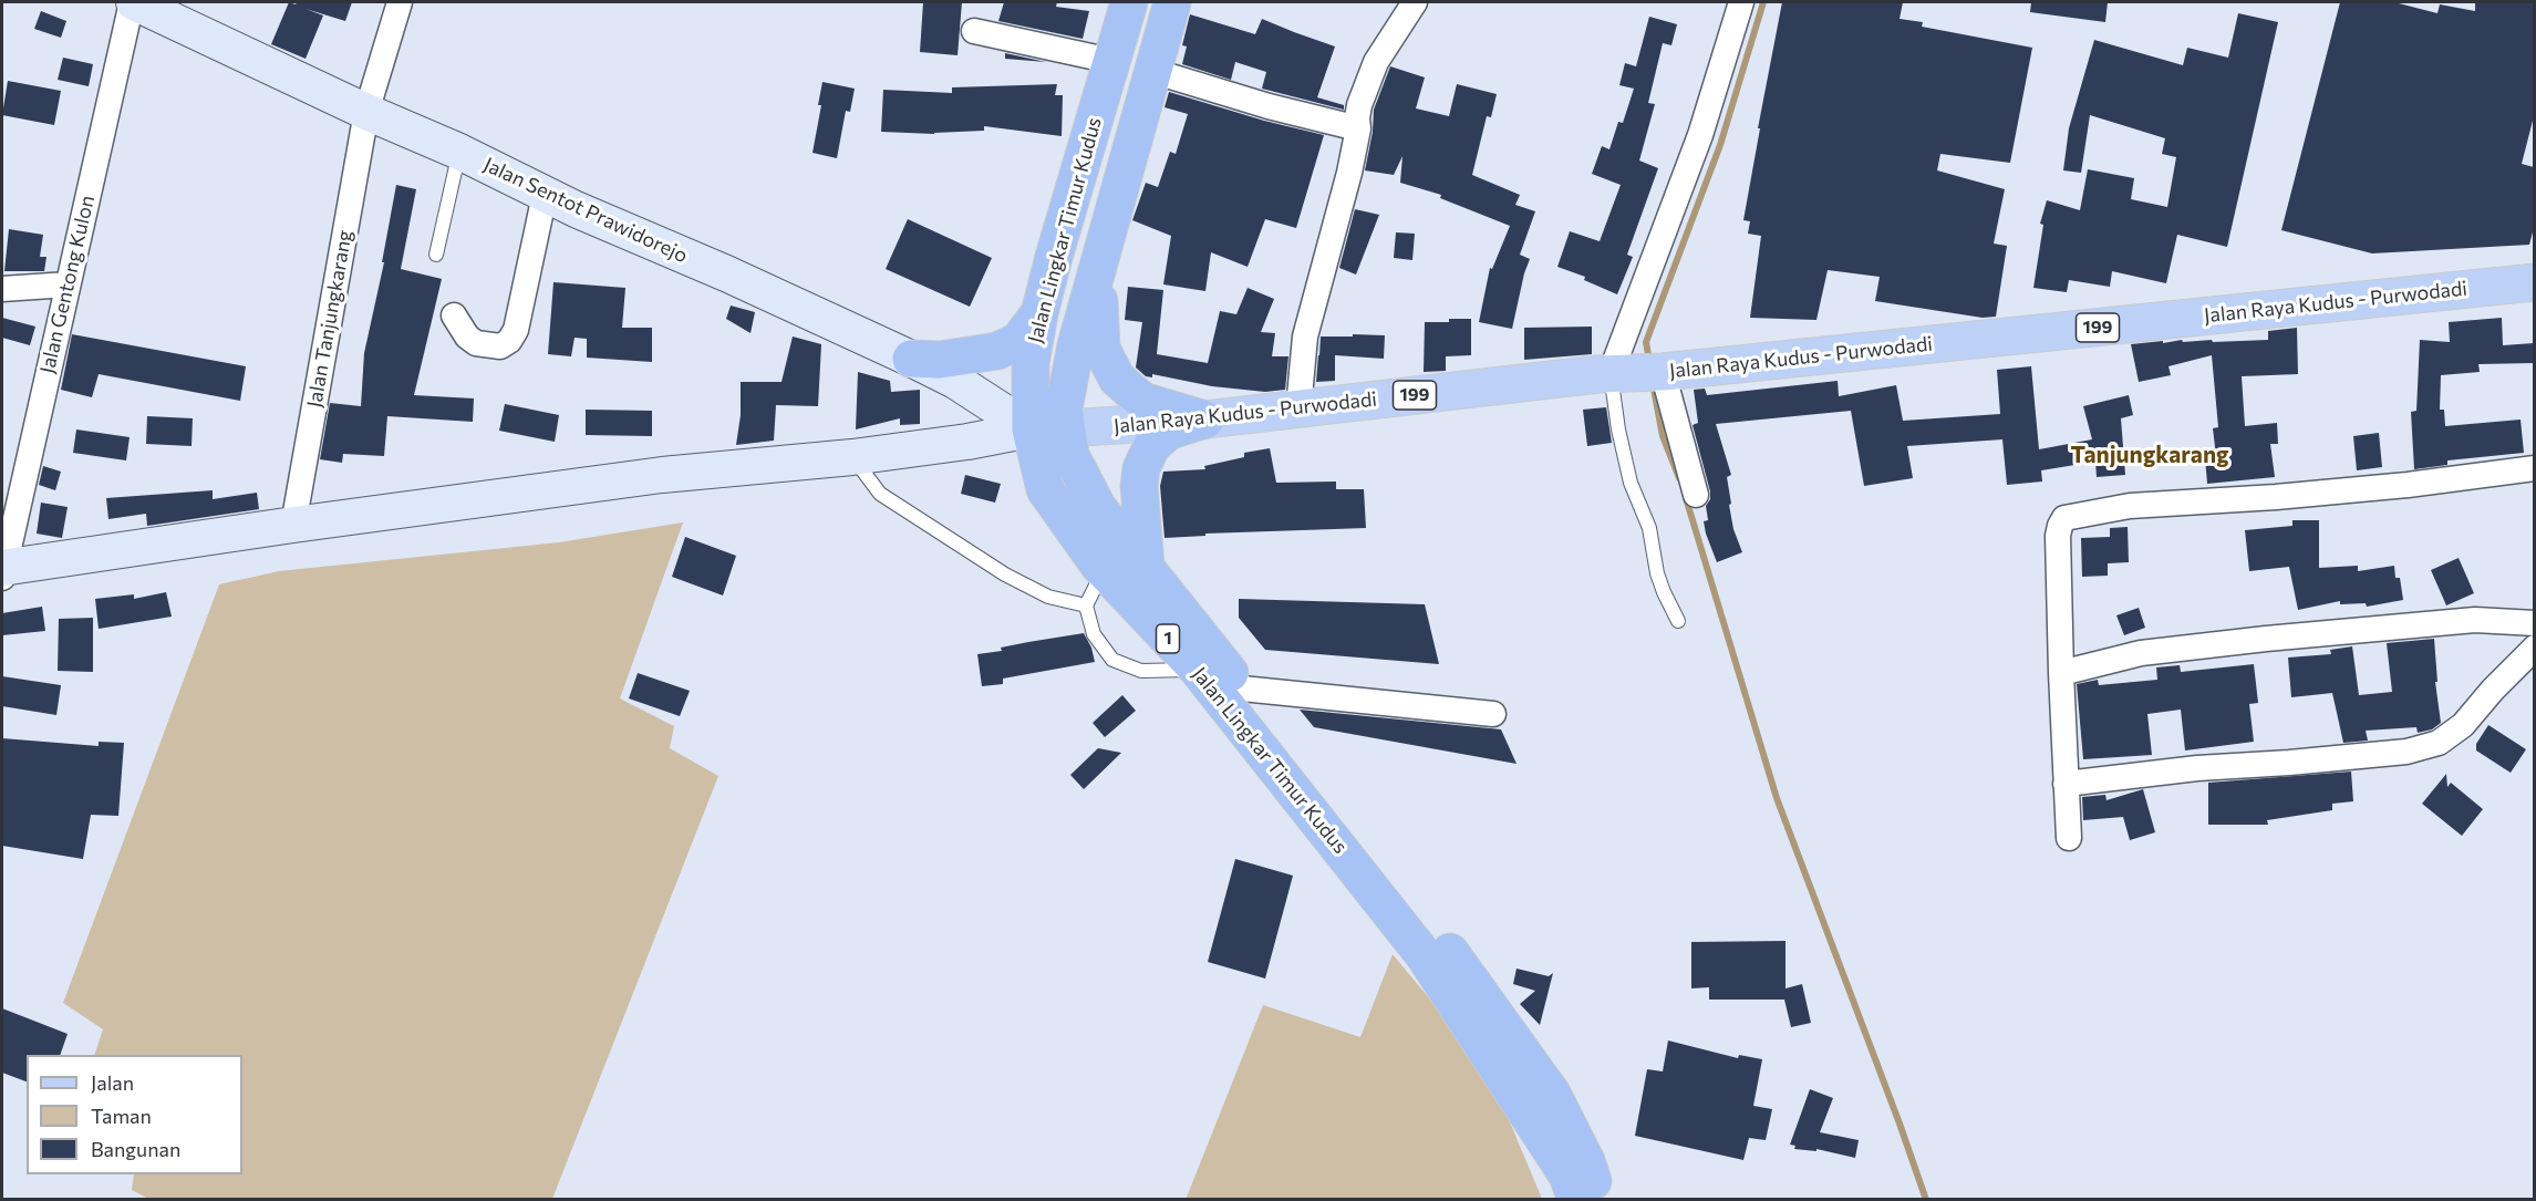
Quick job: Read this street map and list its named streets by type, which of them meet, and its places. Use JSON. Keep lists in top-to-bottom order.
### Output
{
  "streets": {
    "highway": ["Jalan Lingkar Timur Kudus", "1"],
    "main road": ["Jalan Sentot Prawidorejo", "Jalan Raya Kudus - Purwodadi", "199"],
    "street": ["Jalan Gentong Kulon", "Jalan Tanjungkarang"]
  },
  "crossings": [
    ["Jalan Sentot Prawidorejo", "Jalan Lingkar Timur Kudus"],
    ["Jalan Sentot Prawidorejo", "Jalan Gentong Kulon"],
    ["Jalan Sentot Prawidorejo", "Jalan Tanjungkarang"],
    ["Jalan Lingkar Timur Kudus", "Jalan Raya Kudus - Purwodadi"]
  ],
  "districts": ["Tanjungkarang"],
  "legend": ["Jalan", "Taman", "Bangunan"]
}
